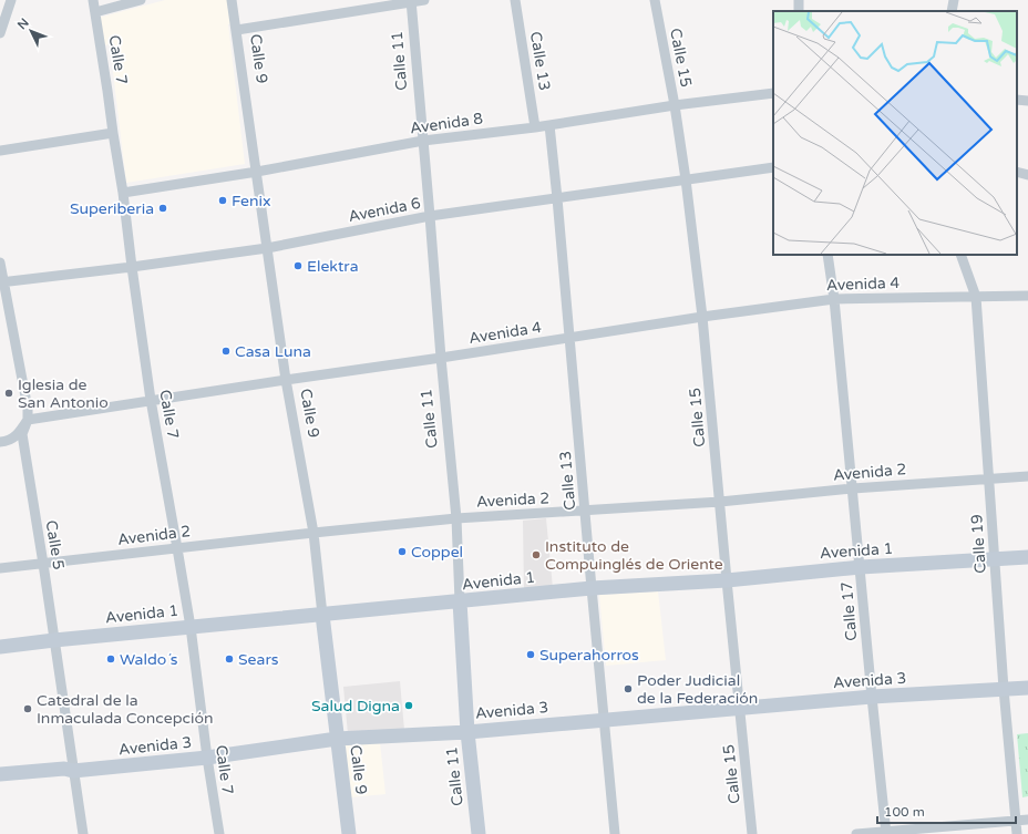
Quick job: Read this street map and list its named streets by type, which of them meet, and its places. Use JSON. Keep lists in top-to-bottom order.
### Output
{
  "streets": {
    "main road": [
      "Calle 9",
      "Calle 11",
      "Avenida 1",
      "Avenida 3"
    ],
    "street": [
      "Calle 15",
      "Calle 7",
      "Calle 13",
      "Avenida 8",
      "Avenida 6",
      "Avenida 4",
      "Avenida 2",
      "Calle 19",
      "Calle 5",
      "Calle 17"
    ]
  },
  "crossings": [
    ["Calle 15", "Avenida 8"],
    ["Calle 15", "Avenida 6"],
    ["Calle 15", "Avenida 4"],
    ["Calle 15", "Avenida 2"],
    ["Calle 15", "Avenida 1"],
    ["Calle 15", "Avenida 3"],
    ["Calle 9", "Avenida 8"],
    ["Calle 9", "Avenida 6"],
    ["Calle 9", "Avenida 4"],
    ["Calle 9", "Avenida 2"],
    ["Calle 9", "Avenida 1"],
    ["Calle 9", "Avenida 3"],
    ["Calle 7", "Avenida 8"],
    ["Calle 7", "Avenida 6"],
    ["Calle 7", "Avenida 4"],
    ["Calle 7", "Avenida 2"],
    ["Calle 7", "Avenida 1"],
    ["Calle 7", "Avenida 3"],
    ["Calle 11", "Avenida 8"],
    ["Calle 11", "Avenida 6"],
    ["Calle 11", "Avenida 4"],
    ["Calle 11", "Avenida 2"],
    ["Calle 11", "Avenida 1"],
    ["Calle 11", "Avenida 3"],
    ["Calle 13", "Avenida 8"],
    ["Calle 13", "Avenida 6"],
    ["Calle 13", "Avenida 4"],
    ["Calle 13", "Avenida 2"],
    ["Calle 13", "Avenida 1"],
    ["Calle 13", "Avenida 3"],
    ["Avenida 6", "Calle 5"],
    ["Avenida 4", "Calle 19"],
    ["Avenida 4", "Calle 5"],
    ["Avenida 4", "Calle 17"],
    ["Avenida 2", "Calle 19"],
    ["Avenida 2", "Calle 5"],
    ["Avenida 2", "Calle 17"],
    ["Calle 19", "Avenida 1"],
    ["Calle 19", "Avenida 3"],
    ["Calle 5", "Avenida 1"],
    ["Calle 5", "Avenida 3"],
    ["Avenida 1", "Calle 17"],
    ["Calle 17", "Avenida 3"]
  ],
  "places": [
    "Fenix",
    "Superiberia",
    "Elektra",
    "Casa Luna",
    "Iglesia de San Antonio",
    "Coppel",
    "Instituto de Compuinglés de Oriente",
    "Superahorros",
    "Waldo´s",
    "Sears",
    "Poder Judicial de la Federación",
    "Salud Digna",
    "Catedral de la Inmaculada Concepción"
  ],
  "scale_bar": "100 m",
  "north": "top left"
}
